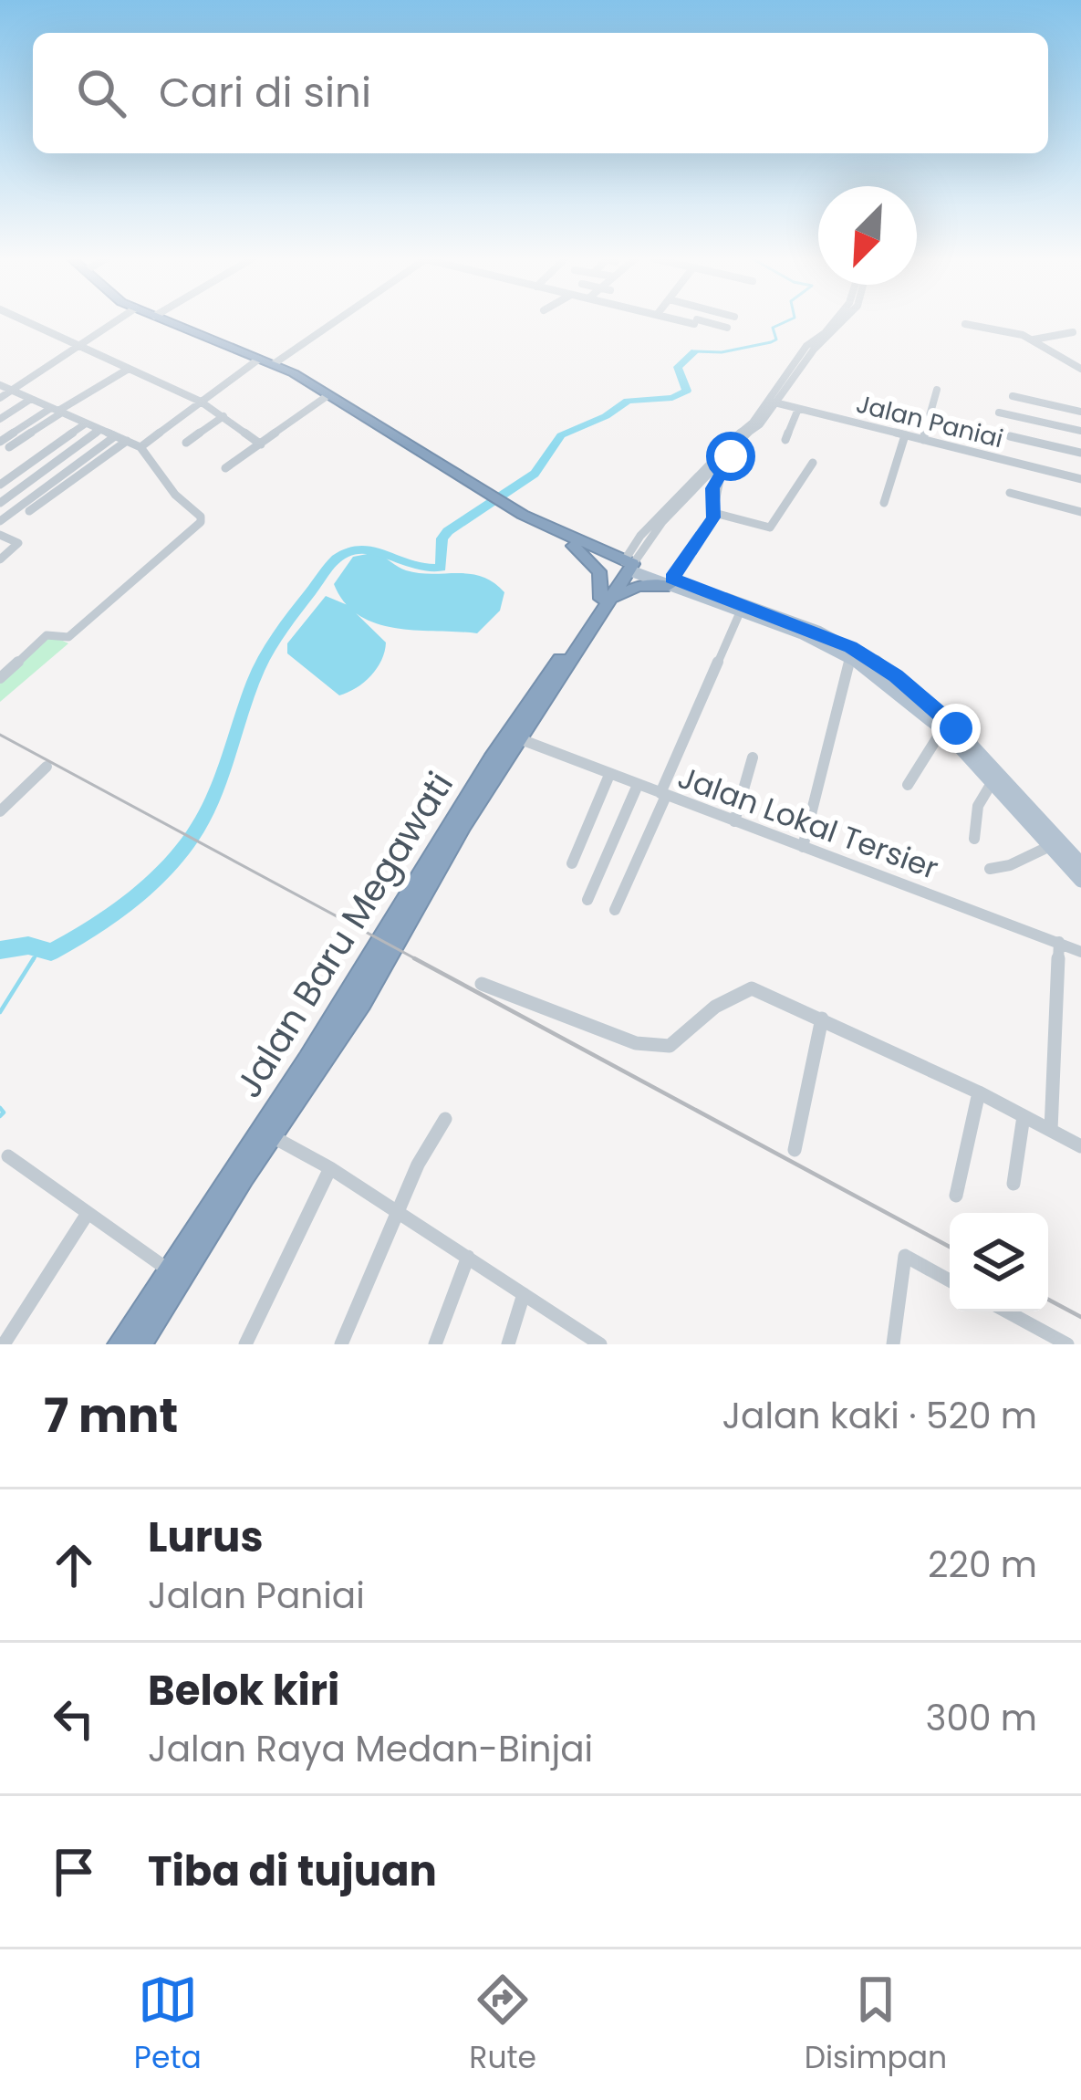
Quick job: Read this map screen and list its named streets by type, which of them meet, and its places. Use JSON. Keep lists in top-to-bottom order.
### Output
{
  "streets": {
    "highway": ["Jalan Baru Megawati"],
    "street": ["Jalan Paniai", "Jalan Lokal Tersier"]
  },
  "crossings": [
    ["Jalan Lokal Tersier", "Jalan Baru Megawati"]
  ],
  "north": "bottom left",
  "page": {
    "search": "Cari di sini",
    "heading": ["7 mnt", "Jalan kaki · 520 m"],
    "list": [
      ["Lurus", "Jalan Paniai", "220 m"],
      ["Belok kiri", "Jalan Raya Medan-Binjai", "300 m"],
      "Tiba di tujuan"
    ],
    "nav": ["Peta", "Rute", "Disimpan"]
  }
}
